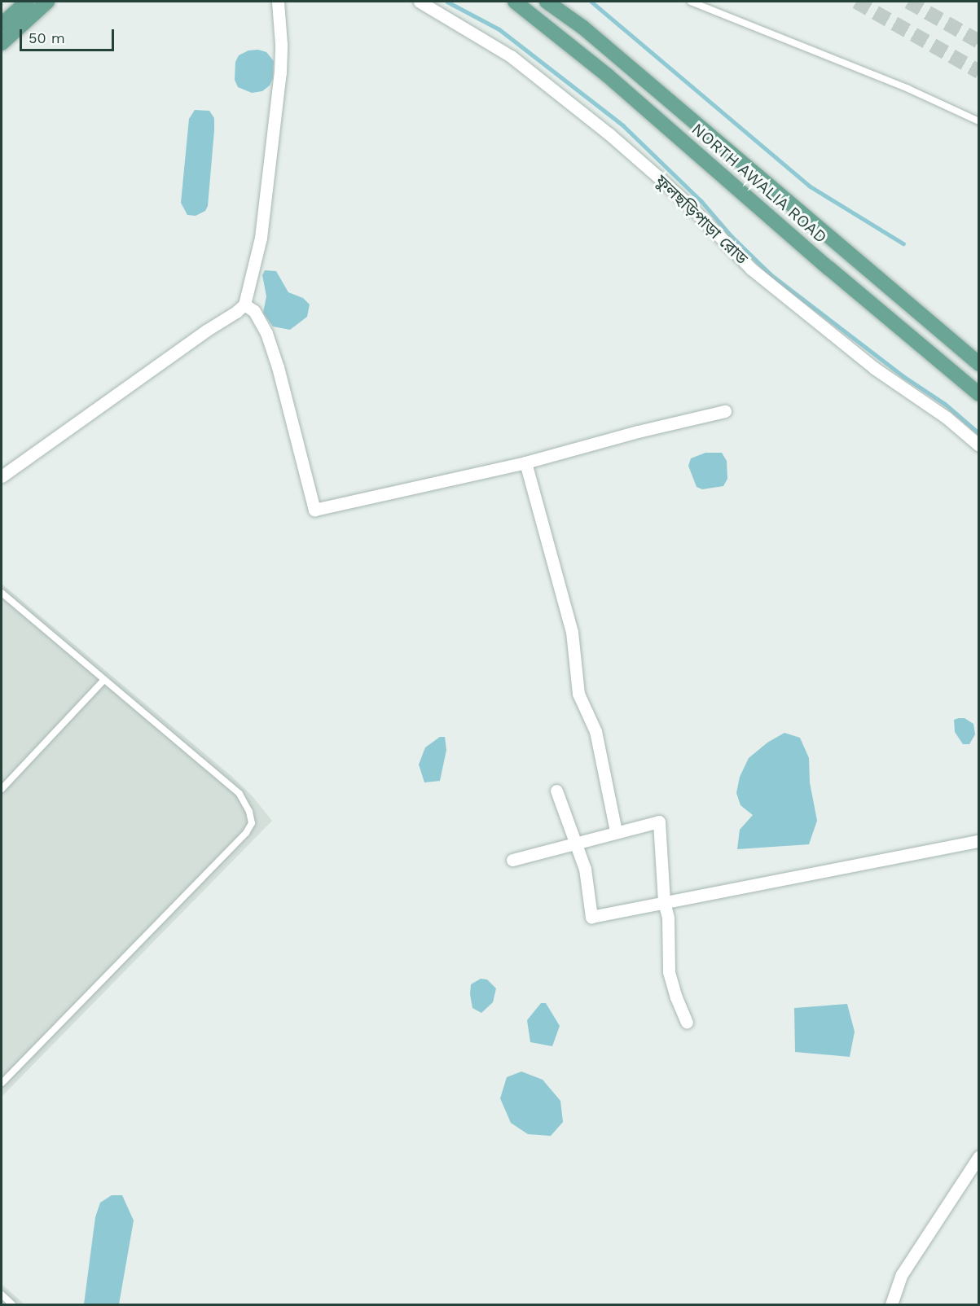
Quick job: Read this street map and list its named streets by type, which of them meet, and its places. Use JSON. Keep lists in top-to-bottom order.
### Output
{
  "streets": {
    "main road": ["NORTH AWALIA ROAD"],
    "street": ["ফুলছড়িপাড়া রোড"]
  },
  "scale_bar": "50 m"
}
